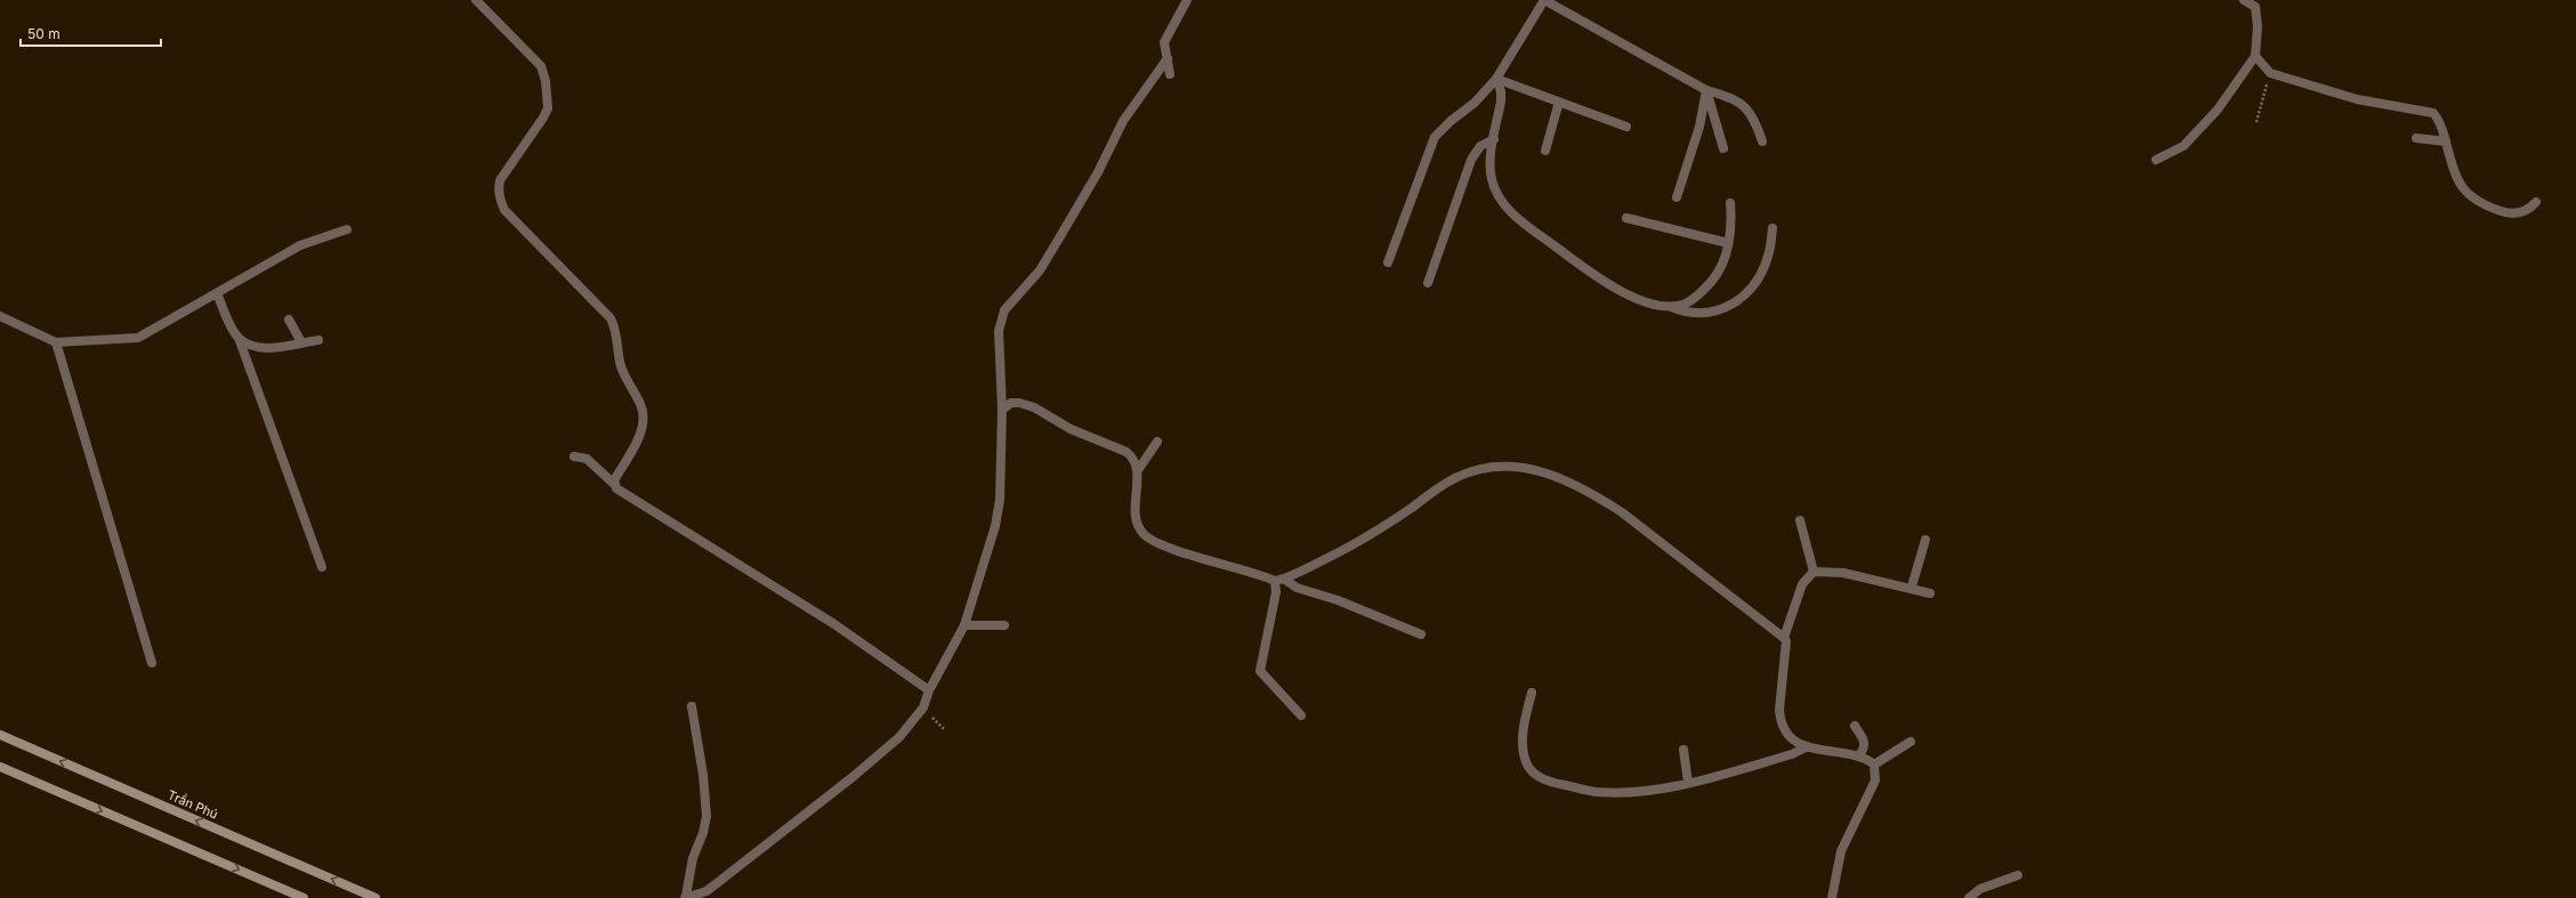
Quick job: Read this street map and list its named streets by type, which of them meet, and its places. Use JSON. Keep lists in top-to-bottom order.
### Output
{
  "streets": {
    "main road": ["Trần Phú"]
  },
  "scale_bar": "50 m"
}
